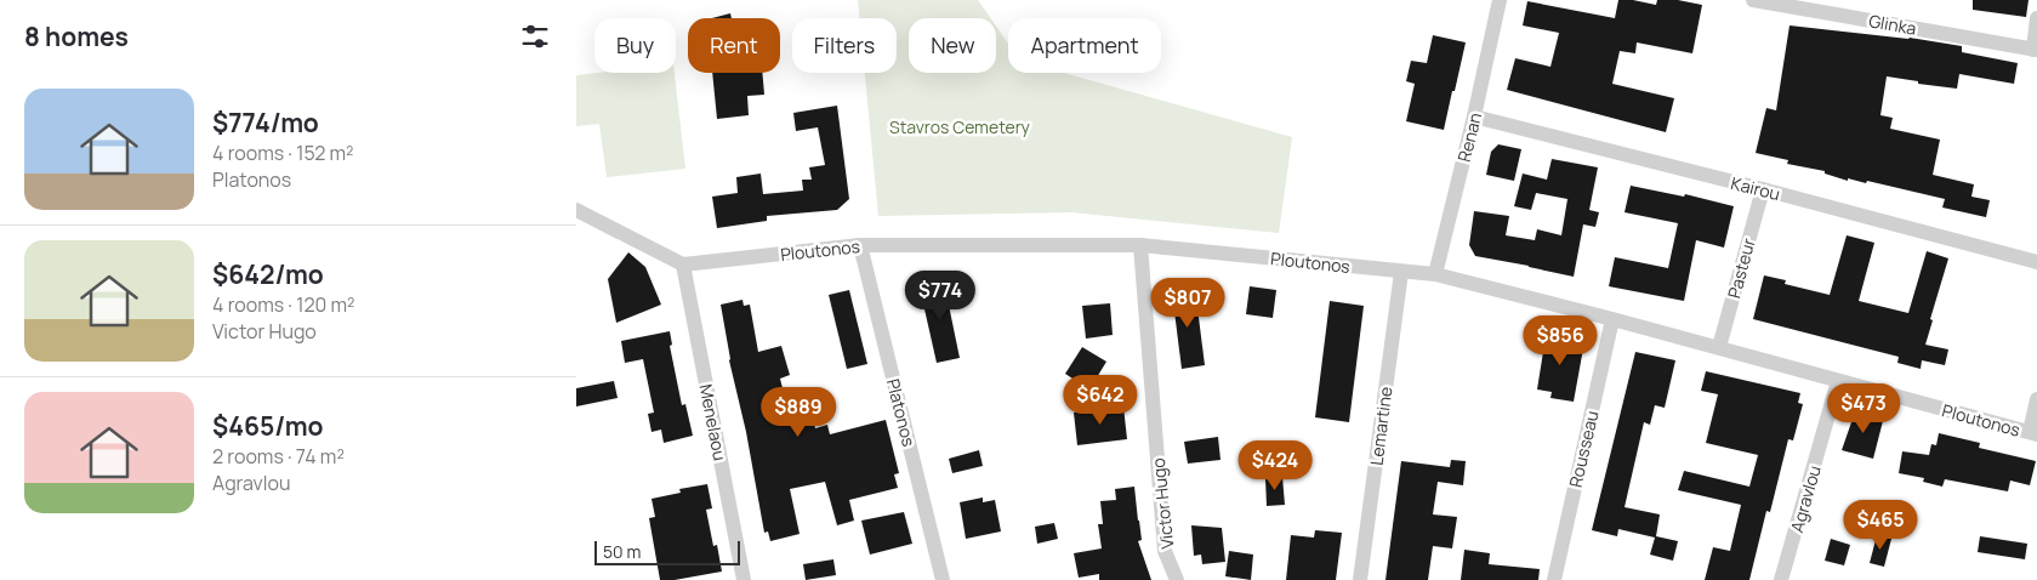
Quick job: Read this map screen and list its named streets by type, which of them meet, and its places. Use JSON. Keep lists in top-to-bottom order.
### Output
{
  "streets": {
    "street": [
      "Glinka",
      "Renan",
      "Kairou",
      "Ploutonos",
      "Pasteur",
      "Platonos",
      "Menelaou",
      "Lemartine",
      "Rousseau",
      "Agravlou",
      "Victor Hugo"
    ]
  },
  "crossings": [
    ["Renan", "Kairou"],
    ["Renan", "Ploutonos"],
    ["Kairou", "Pasteur"],
    ["Ploutonos", "Pasteur"],
    ["Ploutonos", "Platonos"],
    ["Ploutonos", "Menelaou"],
    ["Ploutonos", "Lemartine"],
    ["Ploutonos", "Rousseau"],
    ["Ploutonos", "Agravlou"],
    ["Ploutonos", "Victor Hugo"]
  ],
  "parks": ["Stavros Cemetery"],
  "scale_bar": "50 m",
  "page": {
    "heading": "8 homes",
    "chip": [
      "Buy",
      "Rent",
      "Filters",
      "New",
      "Apartment"
    ],
    "list": [
      {
        "name": "$774/mo",
        "note": "4 rooms · 152 m² · Platonos"
      },
      {
        "name": "$642/mo",
        "note": "4 rooms · 120 m² · Victor Hugo"
      },
      {
        "name": "$465/mo",
        "note": "2 rooms · 74 m² · Agravlou"
      }
    ],
    "price": [
      "$774",
      "$807",
      "$856",
      "$642",
      "$473",
      "$889",
      "$424",
      "$465"
    ],
    "scale": "50 m"
  }
}
